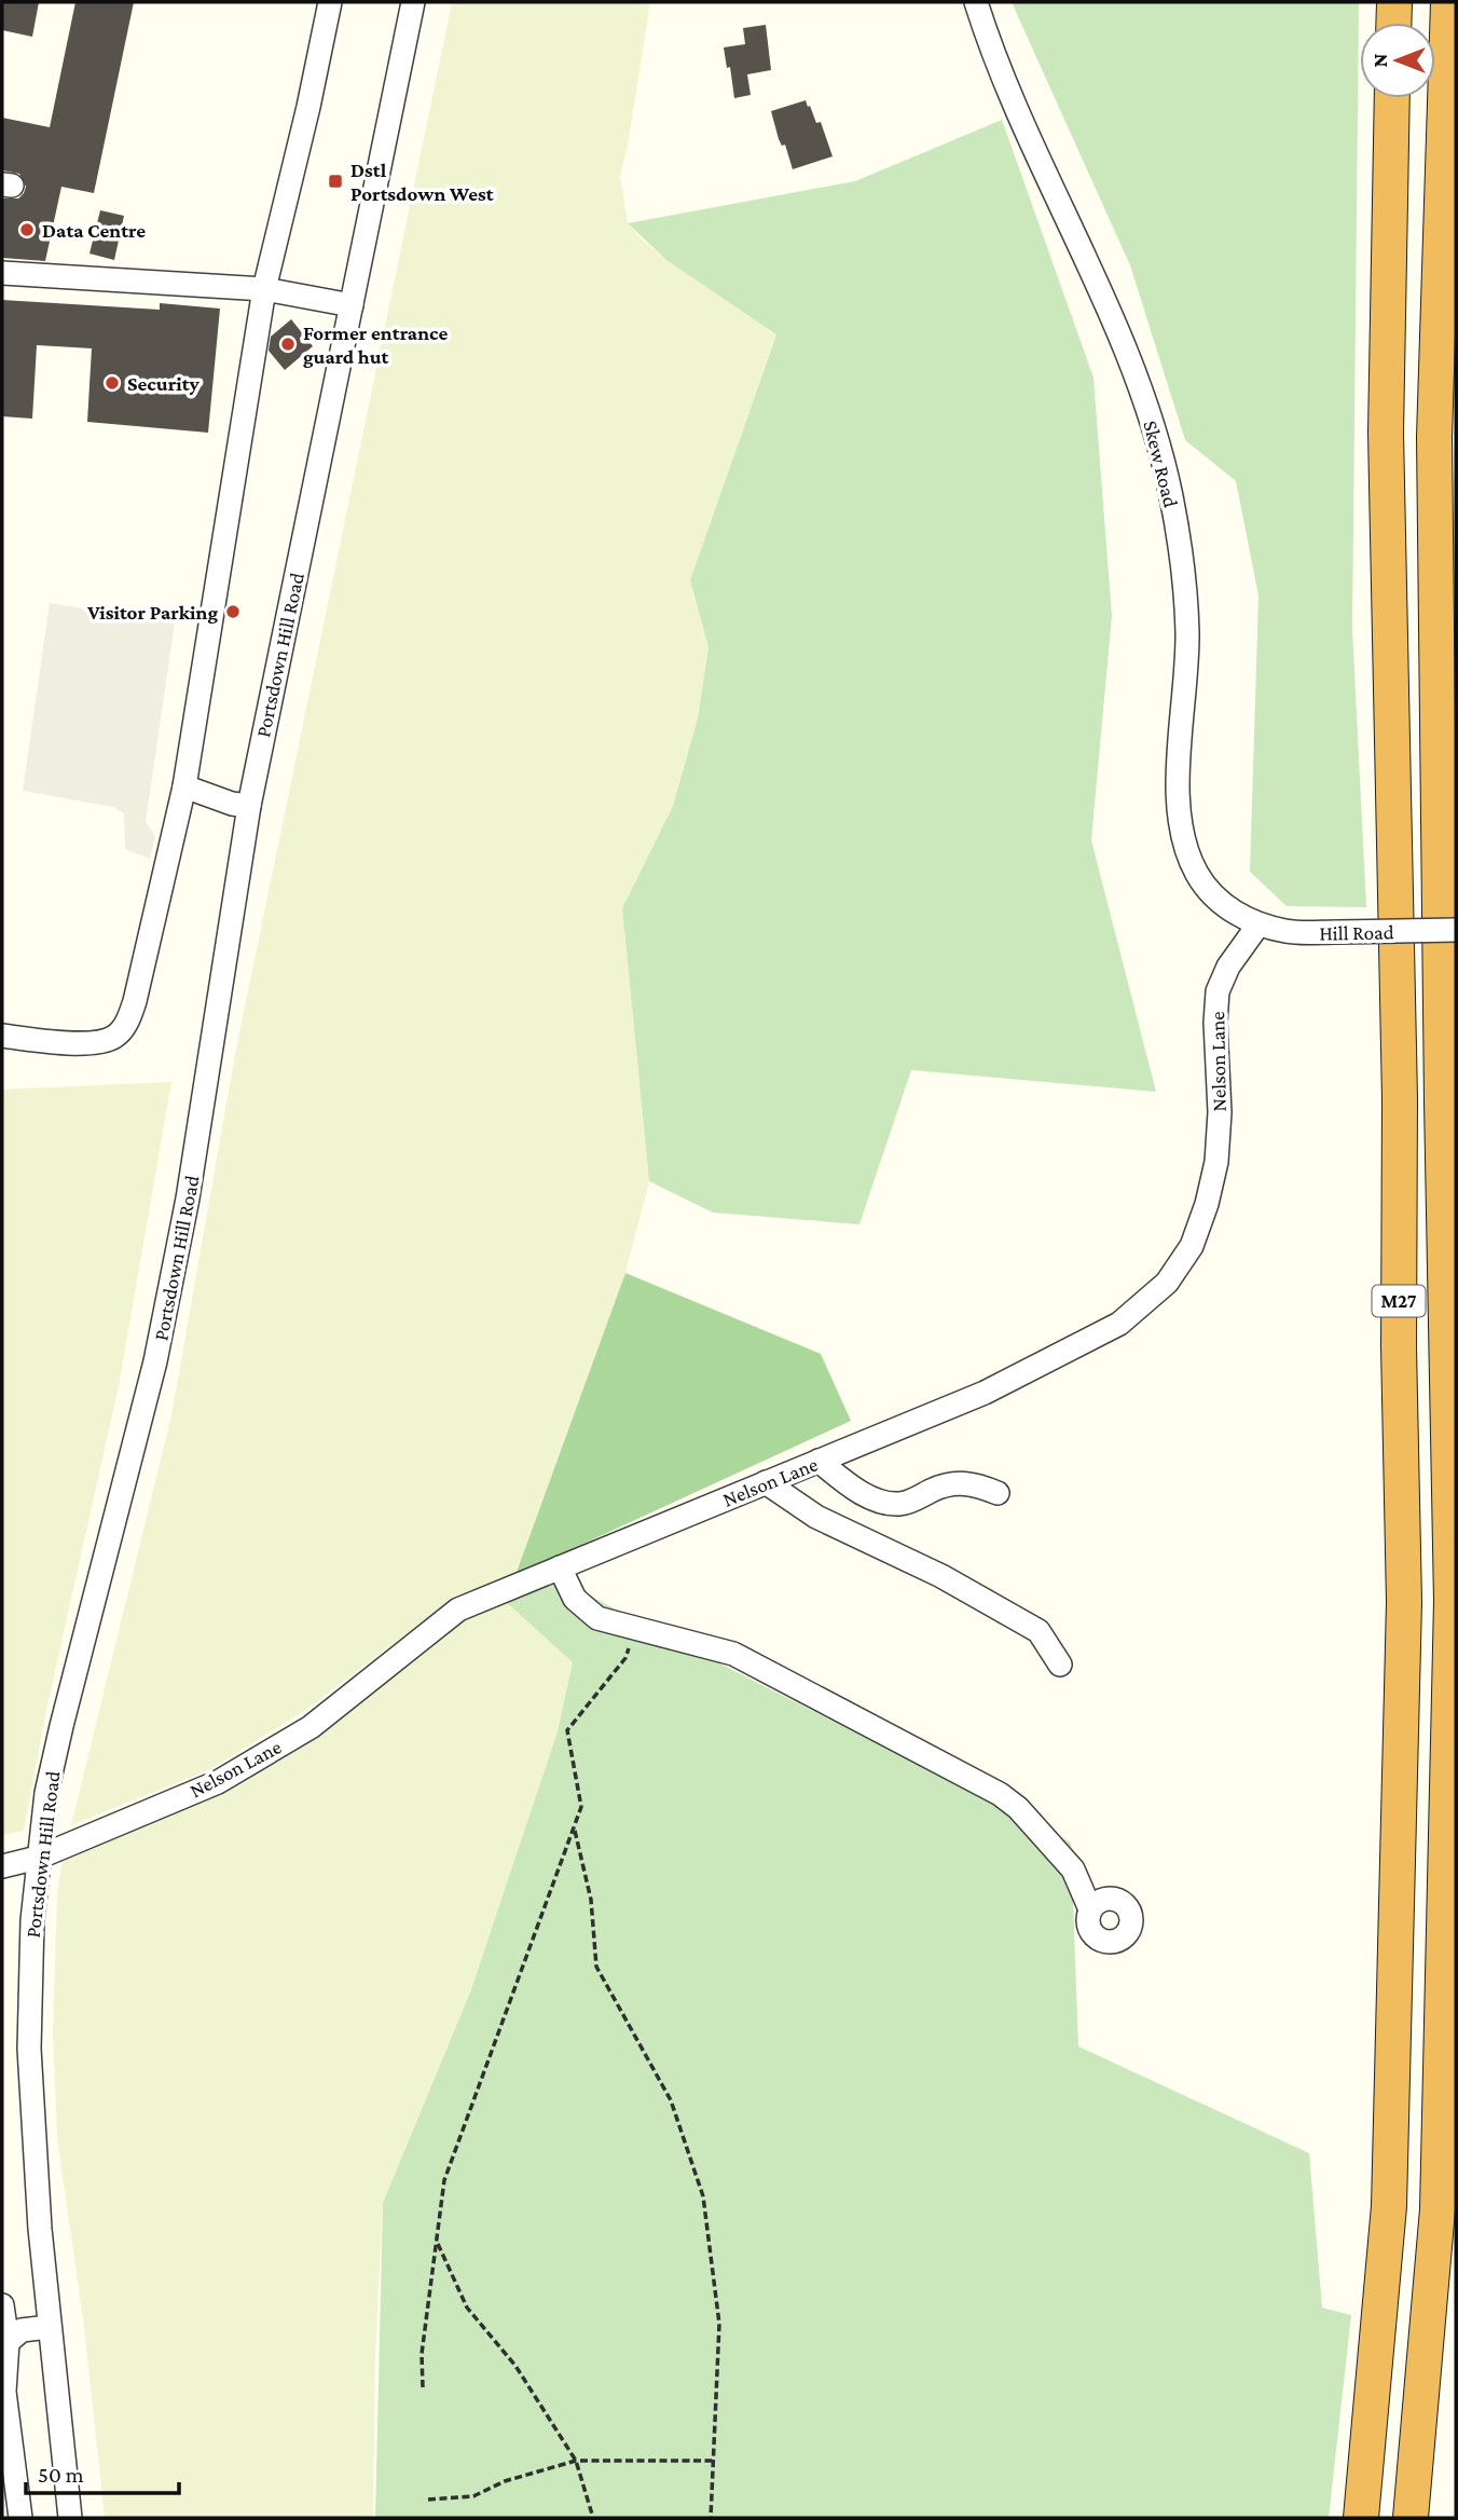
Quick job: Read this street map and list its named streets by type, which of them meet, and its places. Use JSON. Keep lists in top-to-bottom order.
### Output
{
  "streets": {
    "highway": ["M27"],
    "street": [
      "Skew Road",
      "Portsdown Hill Road",
      "Hill Road",
      "Nelson Lane"
    ]
  },
  "crossings": [
    ["Skew Road", "Hill Road"],
    ["Skew Road", "Nelson Lane"],
    ["Portsdown Hill Road", "Nelson Lane"],
    ["Hill Road", "Nelson Lane"]
  ],
  "places": {
    "transit": ["Dstl Portsdown West"],
    "other": [
      "Data Centre",
      "Former entrance guard hut",
      "Security",
      "Visitor Parking"
    ]
  },
  "scale_bar": "50 m",
  "north": "left"
}
